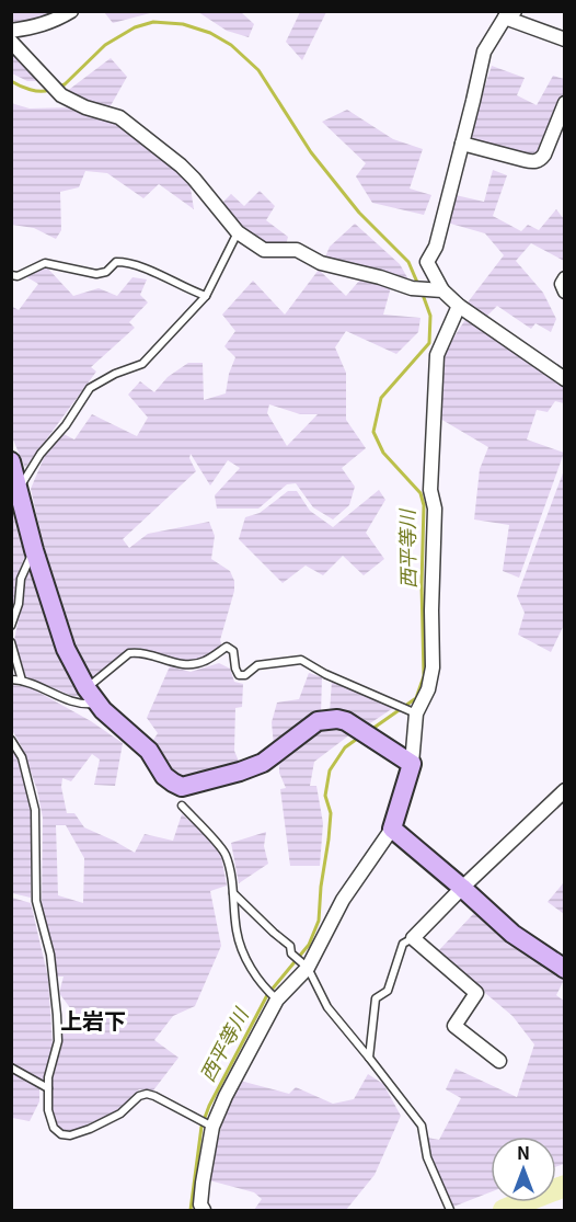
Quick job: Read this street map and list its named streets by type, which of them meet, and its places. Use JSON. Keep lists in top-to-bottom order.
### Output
{
  "districts": ["上岩下"],
  "water": ["西平等川"],
  "north": "top"
}
